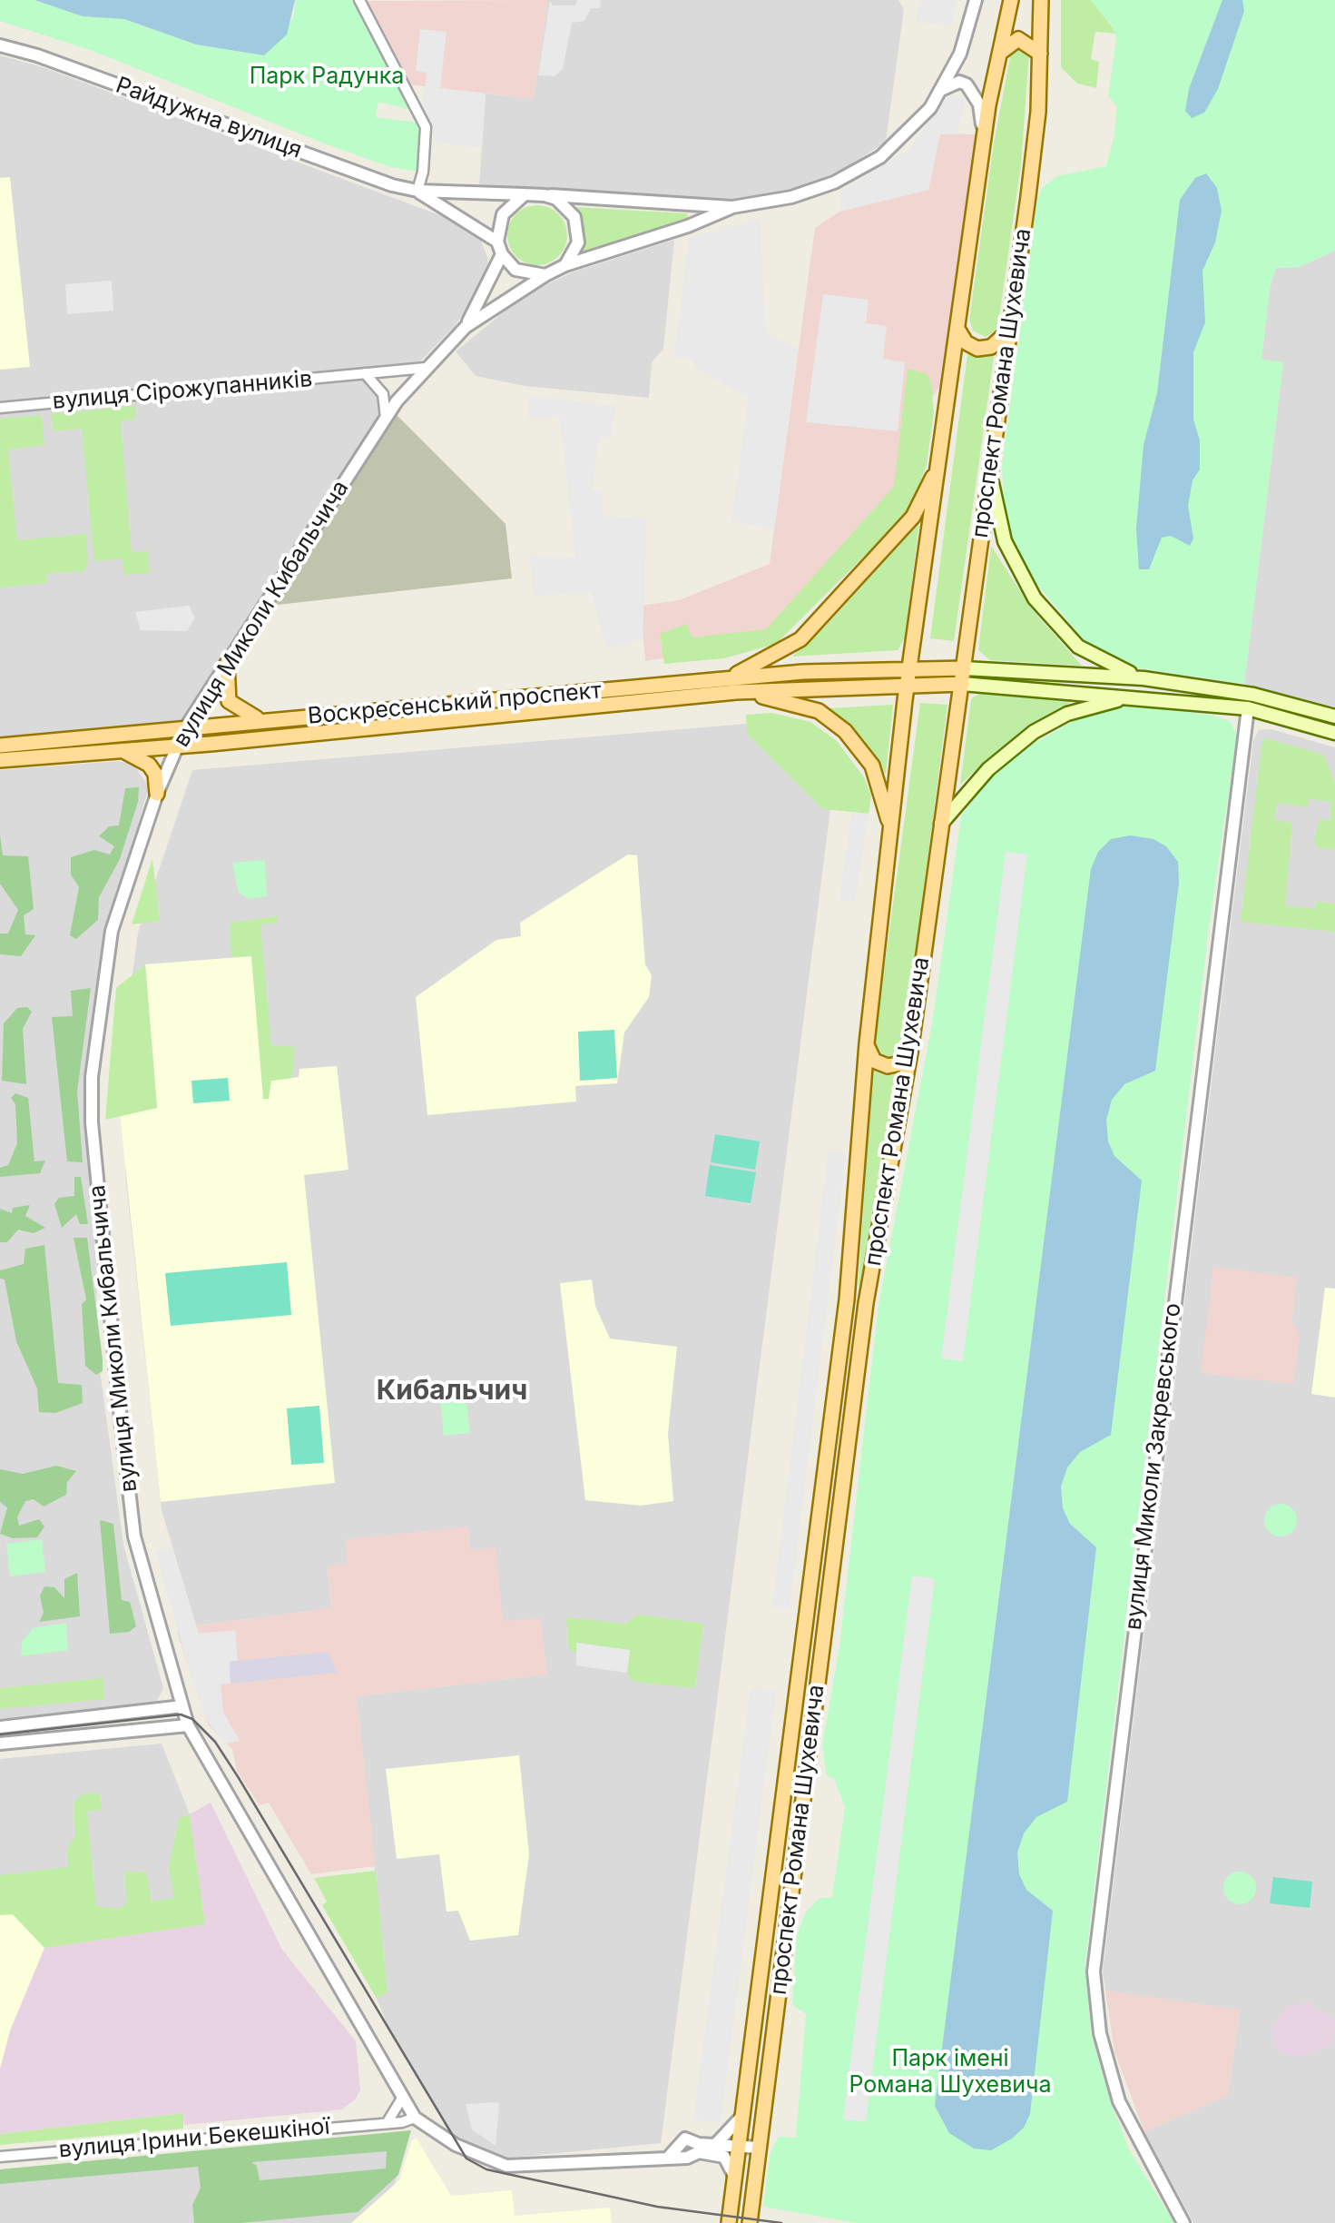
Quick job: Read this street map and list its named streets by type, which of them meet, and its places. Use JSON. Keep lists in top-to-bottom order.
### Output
{
  "streets": {
    "main road": ["проспект Романа Шухевича", "Воскресенський проспект"],
    "street": [
      "Райдужна вулиця",
      "вулиця Сірожупанників",
      "вулиця Миколи Кибальчича",
      "вулиця Миколи Закревського",
      "вулиця Ірини Бекешкіної"
    ]
  },
  "crossings": [
    ["Райдужна вулиця", "вулиця Миколи Кибальчича"],
    ["проспект Романа Шухевича", "вулиця Миколи Кибальчича"],
    ["проспект Романа Шухевича", "Воскресенський проспект"],
    ["вулиця Сірожупанників", "вулиця Миколи Кибальчича"],
    ["вулиця Миколи Кибальчича", "Воскресенський проспект"],
    ["вулиця Миколи Кибальчича", "вулиця Ірини Бекешкіної"]
  ],
  "districts": ["Кибальчич"],
  "parks": ["Парк Радунка", "Парк імені Романа Шухевича"]
}
